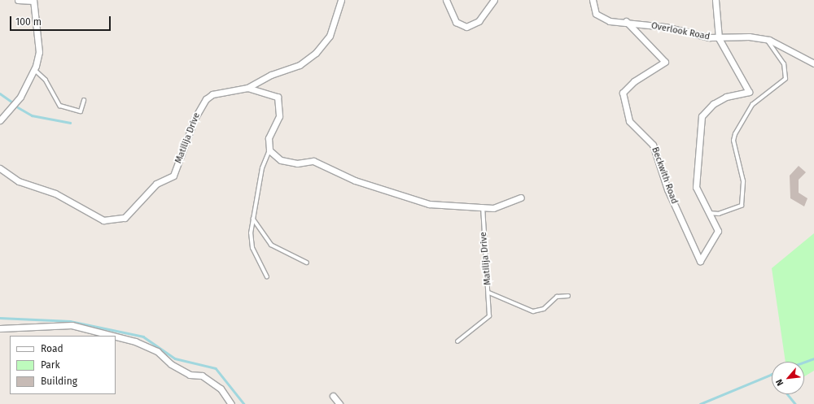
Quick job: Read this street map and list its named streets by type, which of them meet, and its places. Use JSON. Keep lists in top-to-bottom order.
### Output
{
  "streets": {
    "street": ["Overlook Road", "Matilija Drive", "Beckwith Road"]
  },
  "crossings": [
    ["Overlook Road", "Beckwith Road"]
  ],
  "legend": ["Road", "Park", "Building"],
  "scale_bar": "100 m",
  "north": "bottom left"
}
